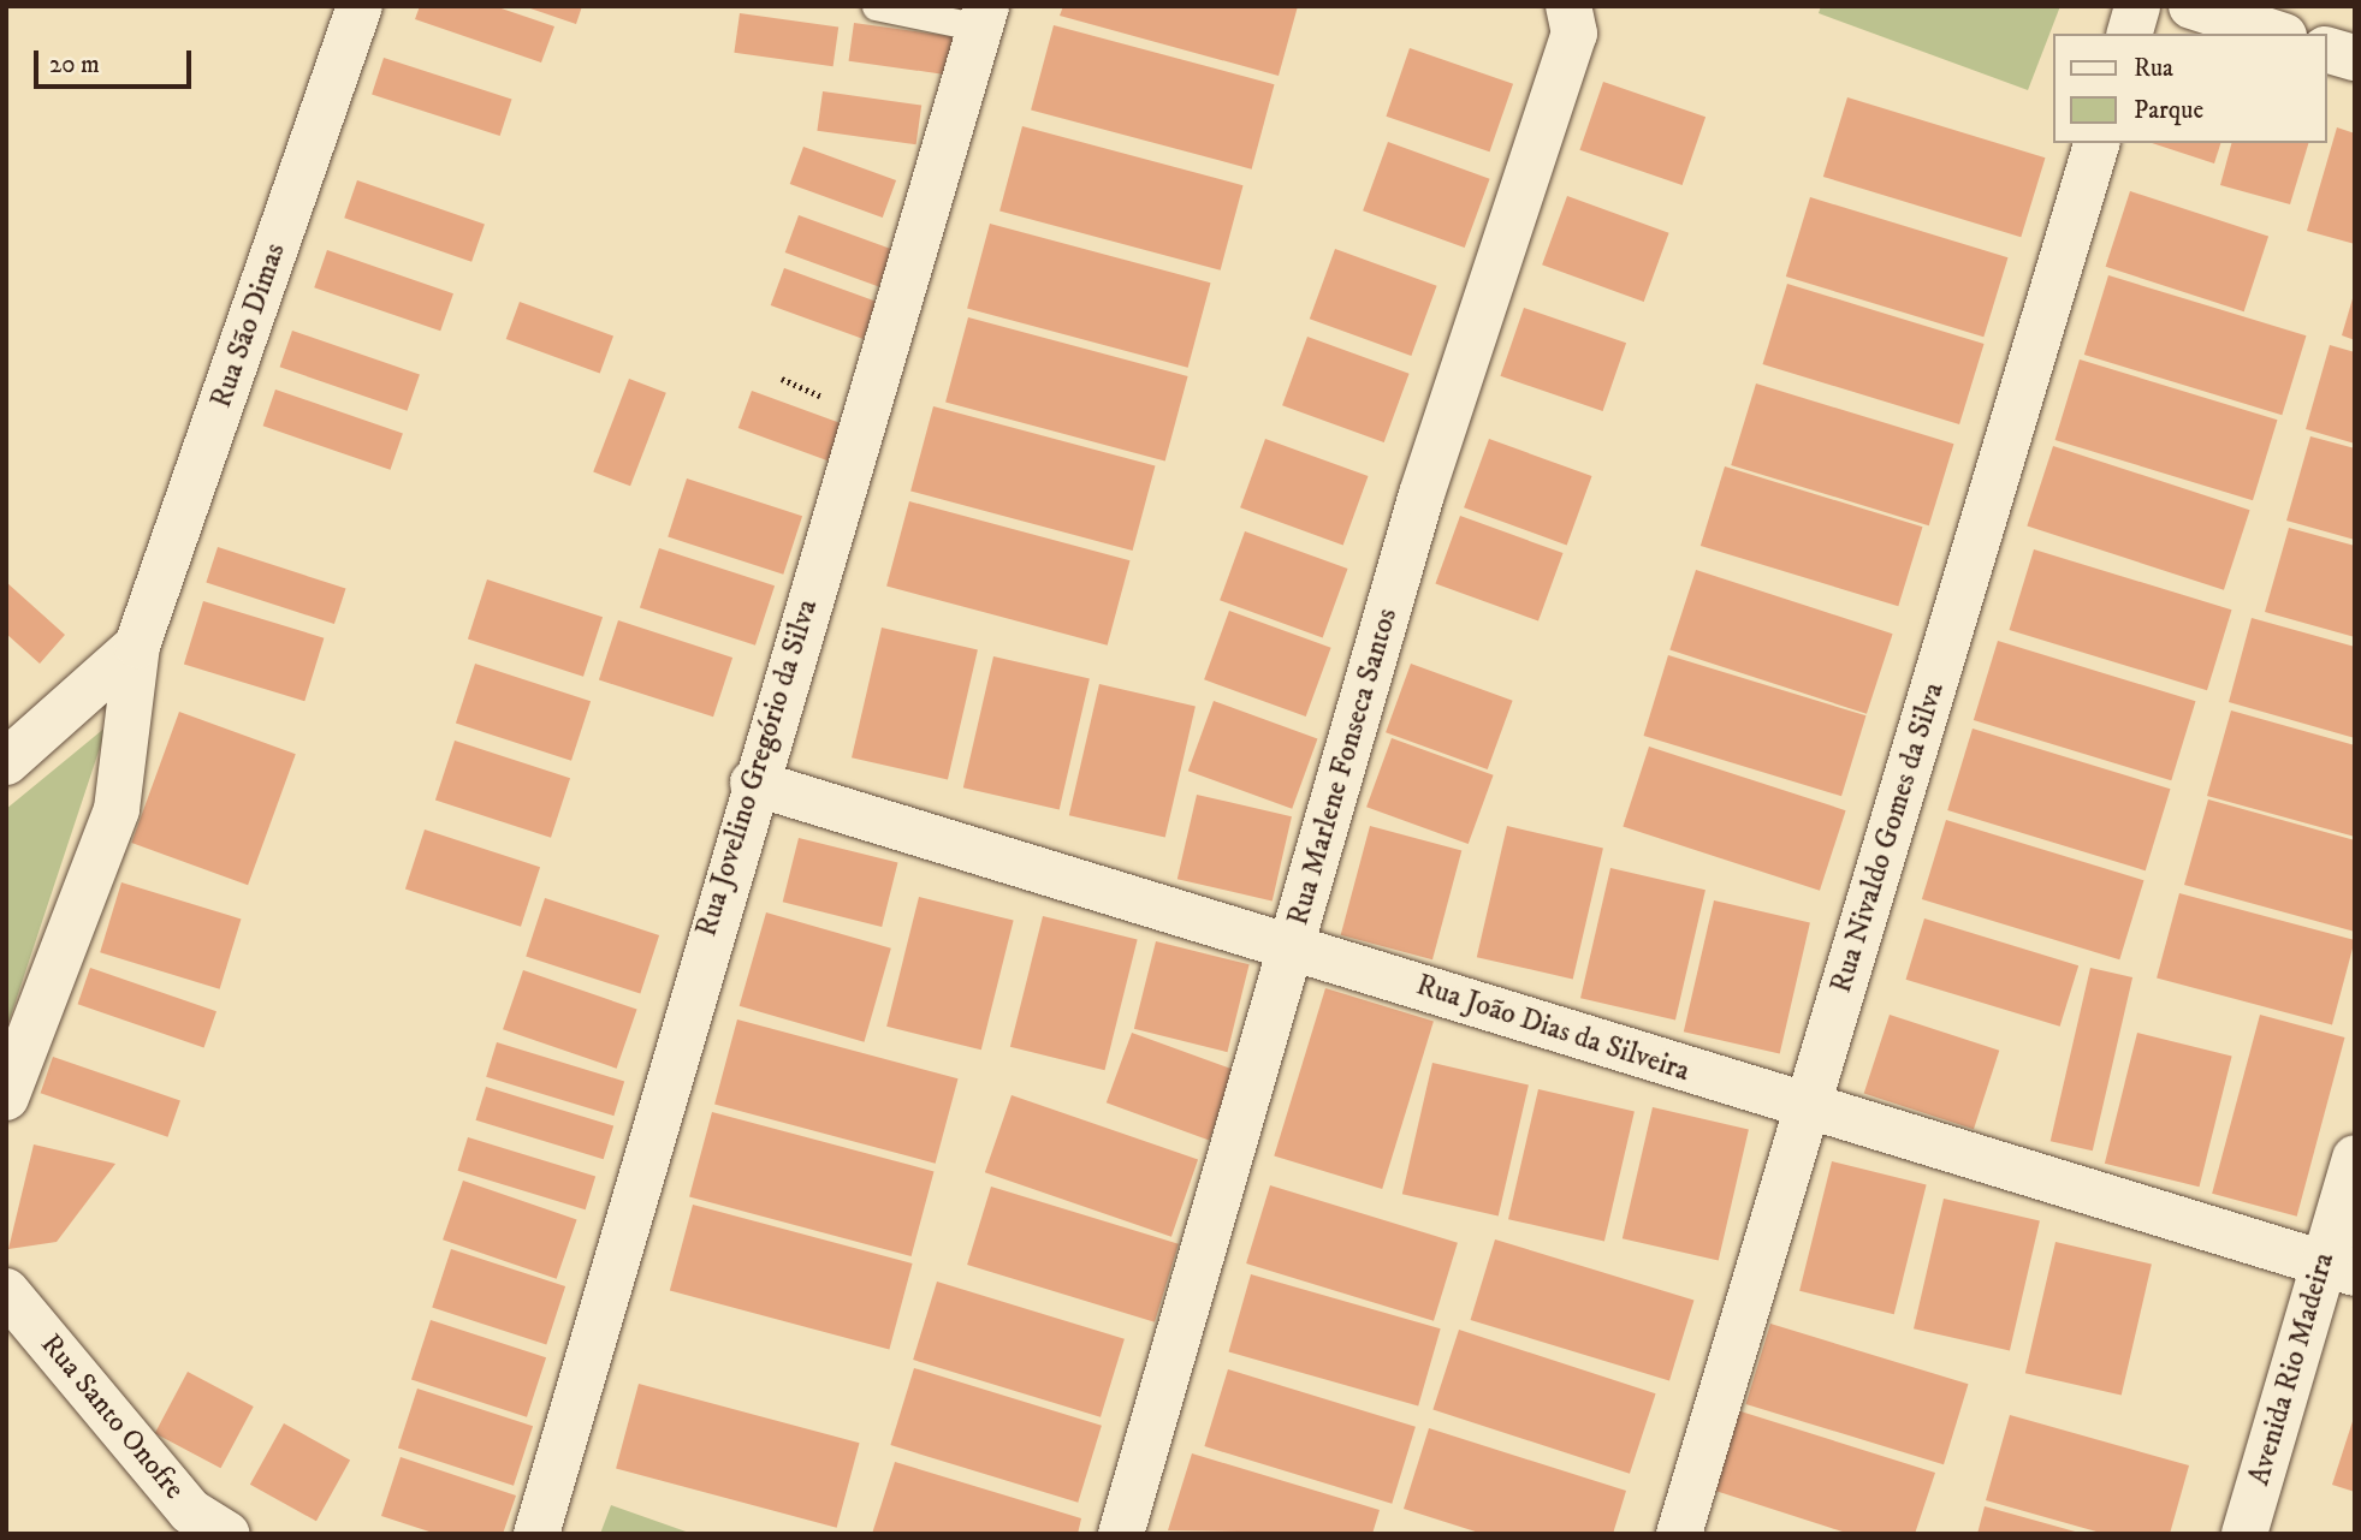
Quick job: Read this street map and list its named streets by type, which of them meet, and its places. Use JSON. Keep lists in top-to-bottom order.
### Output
{
  "streets": {
    "street": [
      "Rua São Dimas",
      "Rua Marlene Fonseca Santos",
      "Rua Jovelino Gregório da Silva",
      "Rua Nivaldo Gomes da Silva",
      "Rua João Dias da Silveira",
      "Avenida Rio Madeira",
      "Rua Santo Onofre"
    ]
  },
  "crossings": [
    ["Rua Marlene Fonseca Santos", "Rua João Dias da Silveira"],
    ["Rua Jovelino Gregório da Silva", "Rua João Dias da Silveira"],
    ["Rua Nivaldo Gomes da Silva", "Rua João Dias da Silveira"],
    ["Rua João Dias da Silveira", "Avenida Rio Madeira"]
  ],
  "legend": ["Rua", "Parque"],
  "scale_bar": "20 m"
}
